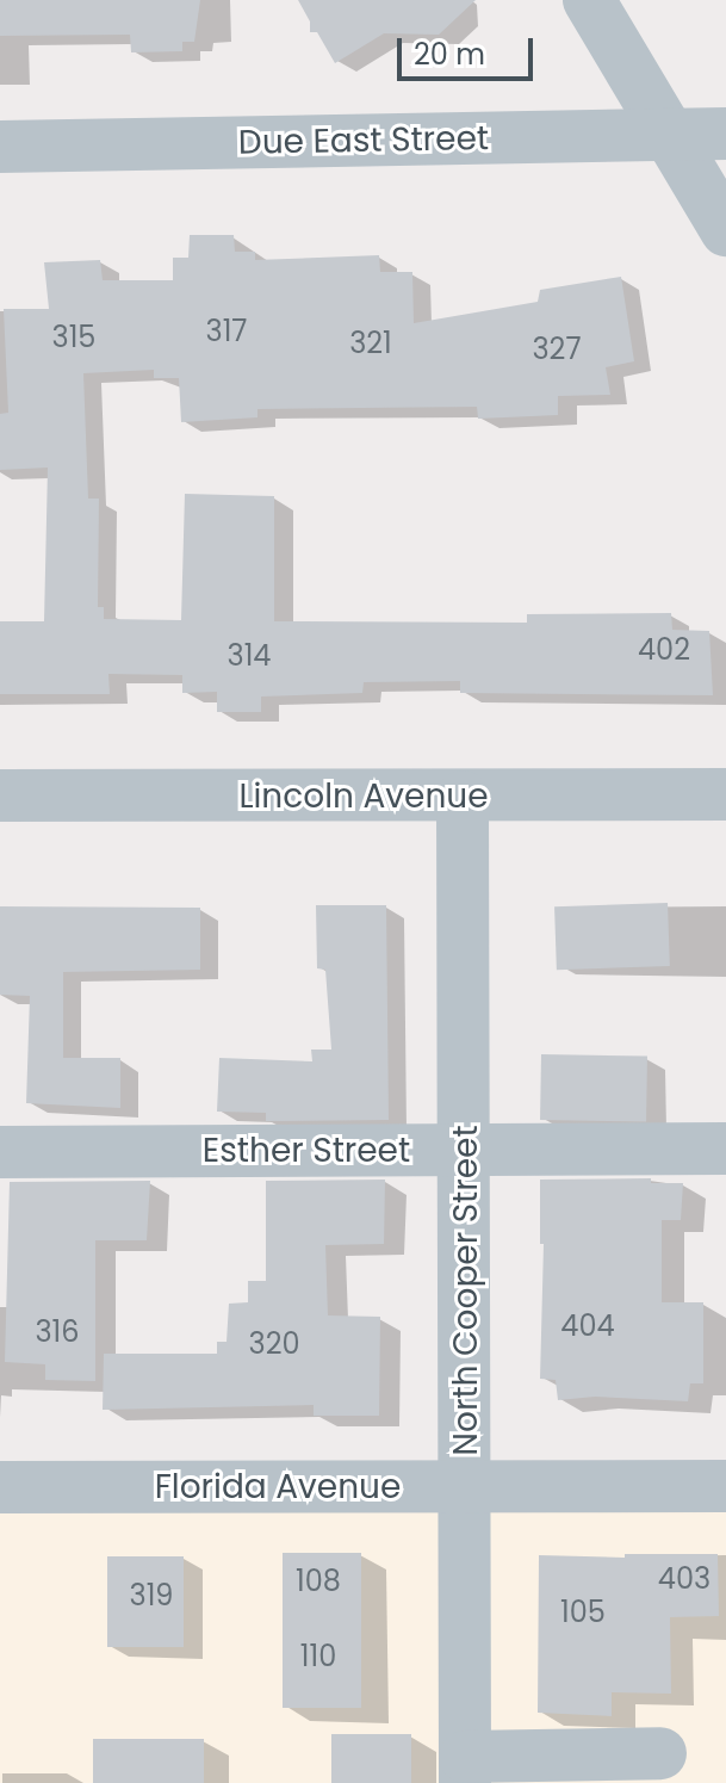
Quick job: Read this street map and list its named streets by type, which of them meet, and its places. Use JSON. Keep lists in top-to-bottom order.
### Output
{
  "streets": {
    "street": [
      "Due East Street",
      "Lincoln Avenue",
      "Esther Street",
      "North Cooper Street",
      "Florida Avenue"
    ]
  },
  "crossings": [
    ["Lincoln Avenue", "North Cooper Street"],
    ["Esther Street", "North Cooper Street"],
    ["North Cooper Street", "Florida Avenue"]
  ],
  "house_numbers": [
    "317",
    "315",
    "321",
    "327",
    "402",
    "314",
    "404",
    "316",
    "320",
    "403",
    "108",
    "319",
    "105",
    "110"
  ],
  "scale_bar": "20 m"
}
